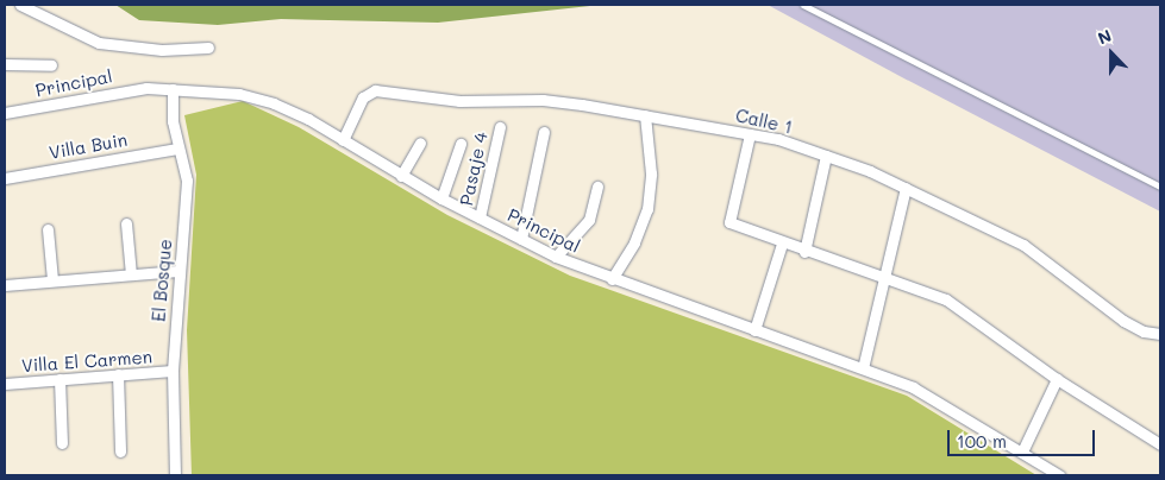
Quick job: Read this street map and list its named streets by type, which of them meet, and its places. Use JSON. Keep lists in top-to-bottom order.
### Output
{
  "streets": {
    "street": [
      "Principal",
      "Calle 1",
      "Villa Buin",
      "Pasaje 4",
      "El Bosque",
      "Villa El Carmen"
    ]
  },
  "crossings": [
    ["Principal", "Calle 1"],
    ["Principal", "Pasaje 4"],
    ["Principal", "El Bosque"],
    ["Villa Buin", "El Bosque"],
    ["El Bosque", "Villa El Carmen"]
  ],
  "scale_bar": "100 m",
  "north": "top"
}
